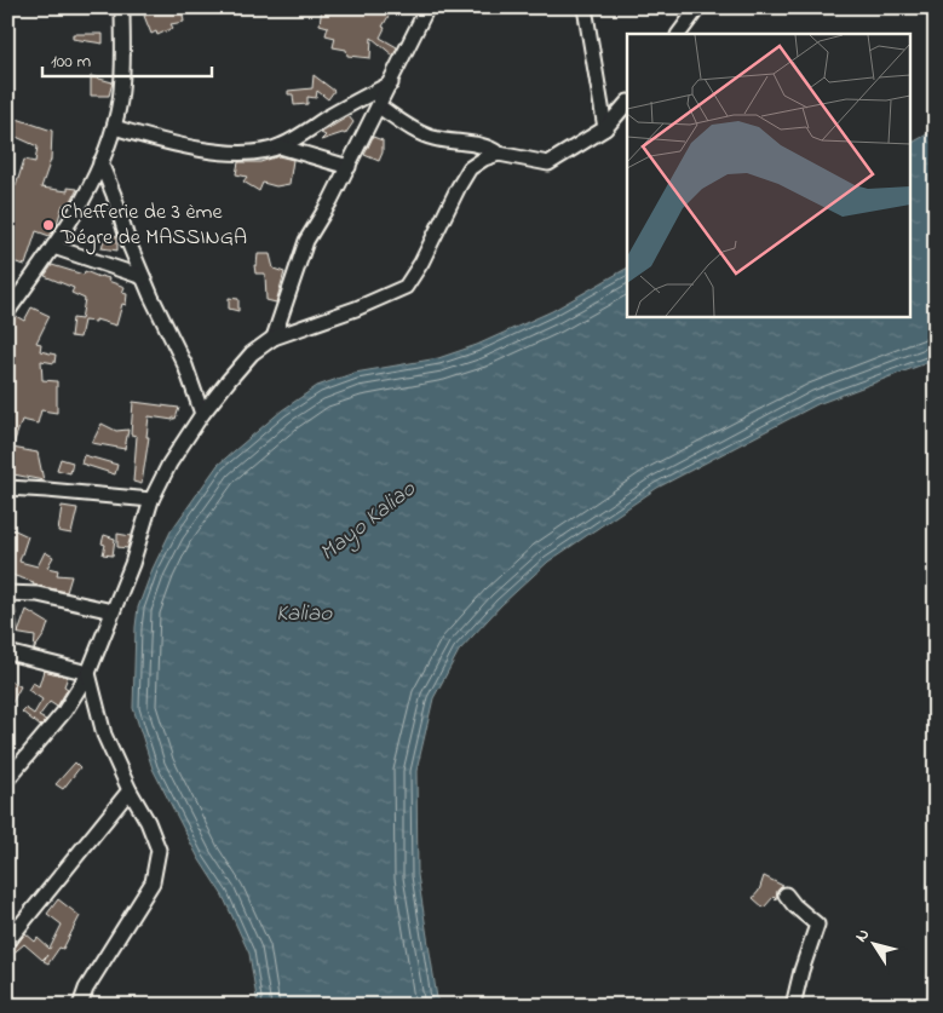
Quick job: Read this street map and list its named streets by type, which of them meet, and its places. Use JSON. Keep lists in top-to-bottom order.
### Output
{
  "water": ["Mayo Kaliao", "Kaliao"],
  "places": ["Chefferie de 3 ème Dégre de MASSINGA"],
  "scale_bar": "100 m",
  "north": "top left"
}
